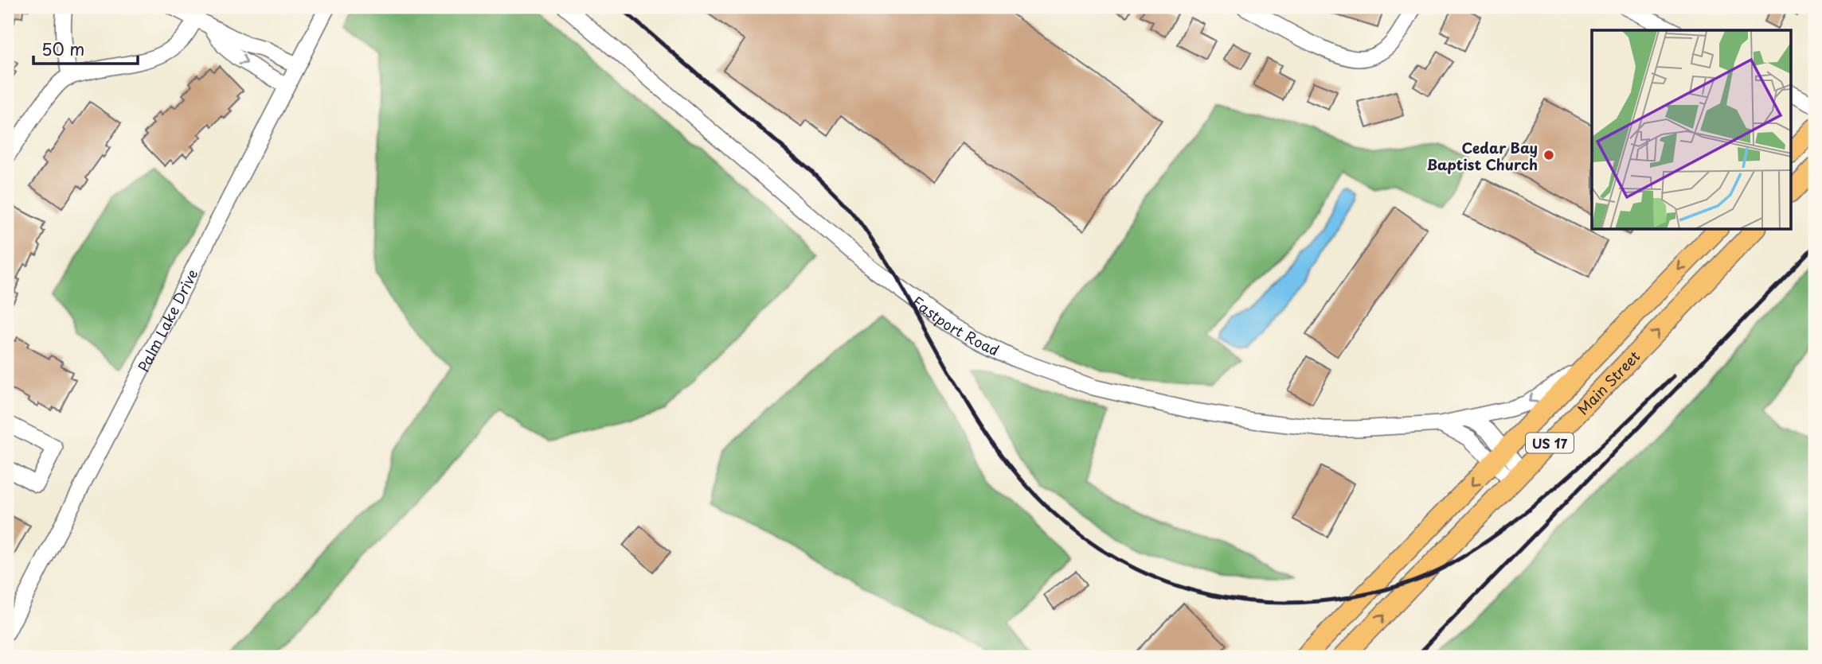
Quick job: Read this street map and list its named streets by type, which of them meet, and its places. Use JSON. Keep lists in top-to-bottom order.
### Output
{
  "streets": {
    "main road": ["Main Street", "US 17"],
    "street": ["Palm Lake Drive", "Eastport Road"]
  },
  "crossings": [
    ["Eastport Road", "Main Street"]
  ],
  "places": ["Cedar Bay Baptist Church"],
  "scale_bar": "50 m"
}
